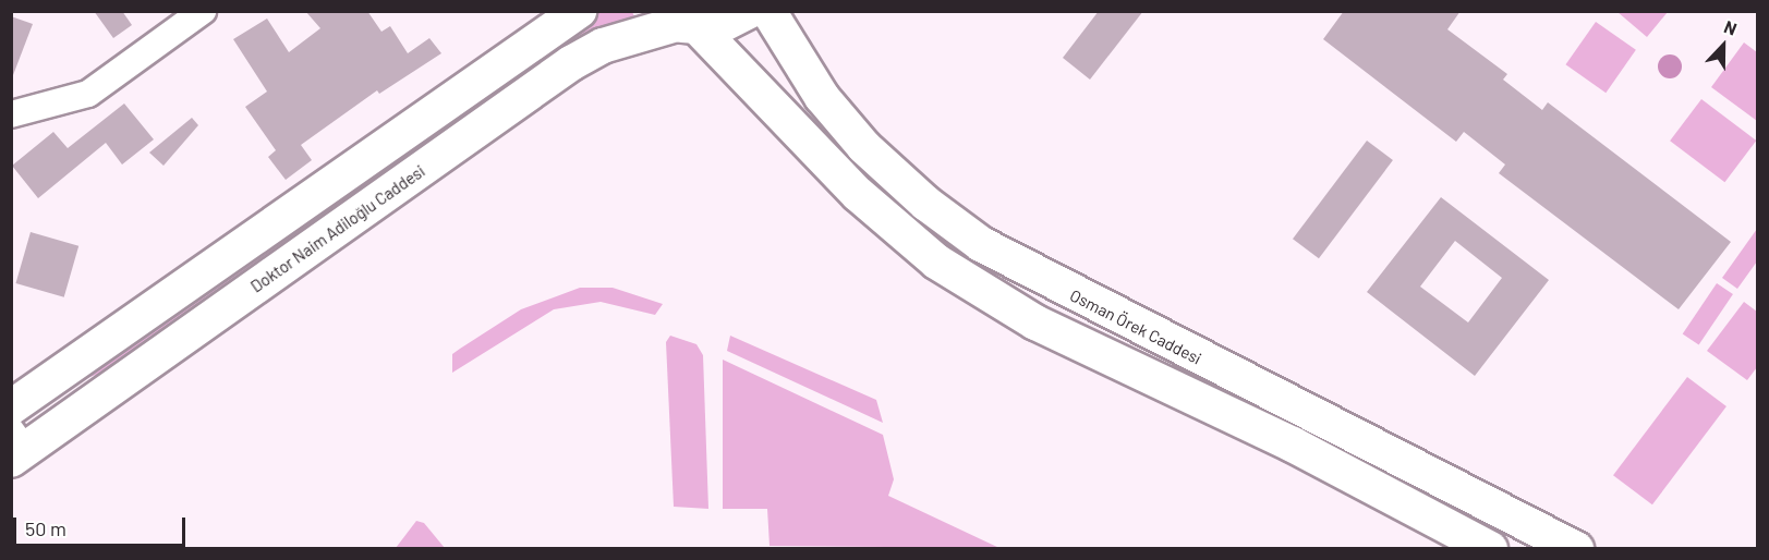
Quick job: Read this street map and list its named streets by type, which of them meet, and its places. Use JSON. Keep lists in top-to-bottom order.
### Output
{
  "streets": {
    "main road": ["Doktor Naim Adiloğlu Caddesi", "Osman Örek Caddesi"]
  },
  "scale_bar": "50 m",
  "north": "top"
}
